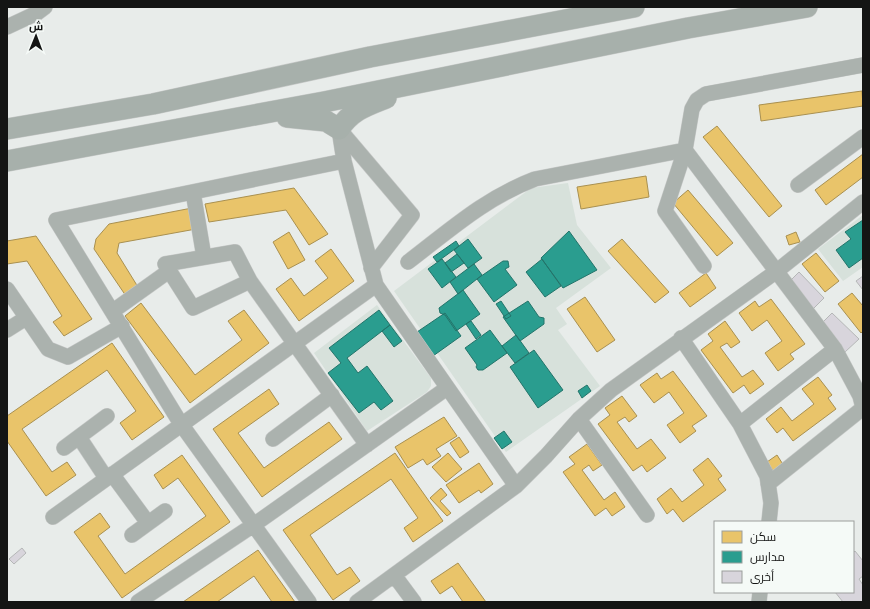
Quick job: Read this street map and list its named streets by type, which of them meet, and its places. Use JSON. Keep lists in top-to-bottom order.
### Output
{
  "legend": ["سكن", "مدارس", "أخرى"],
  "north": "top"
}
